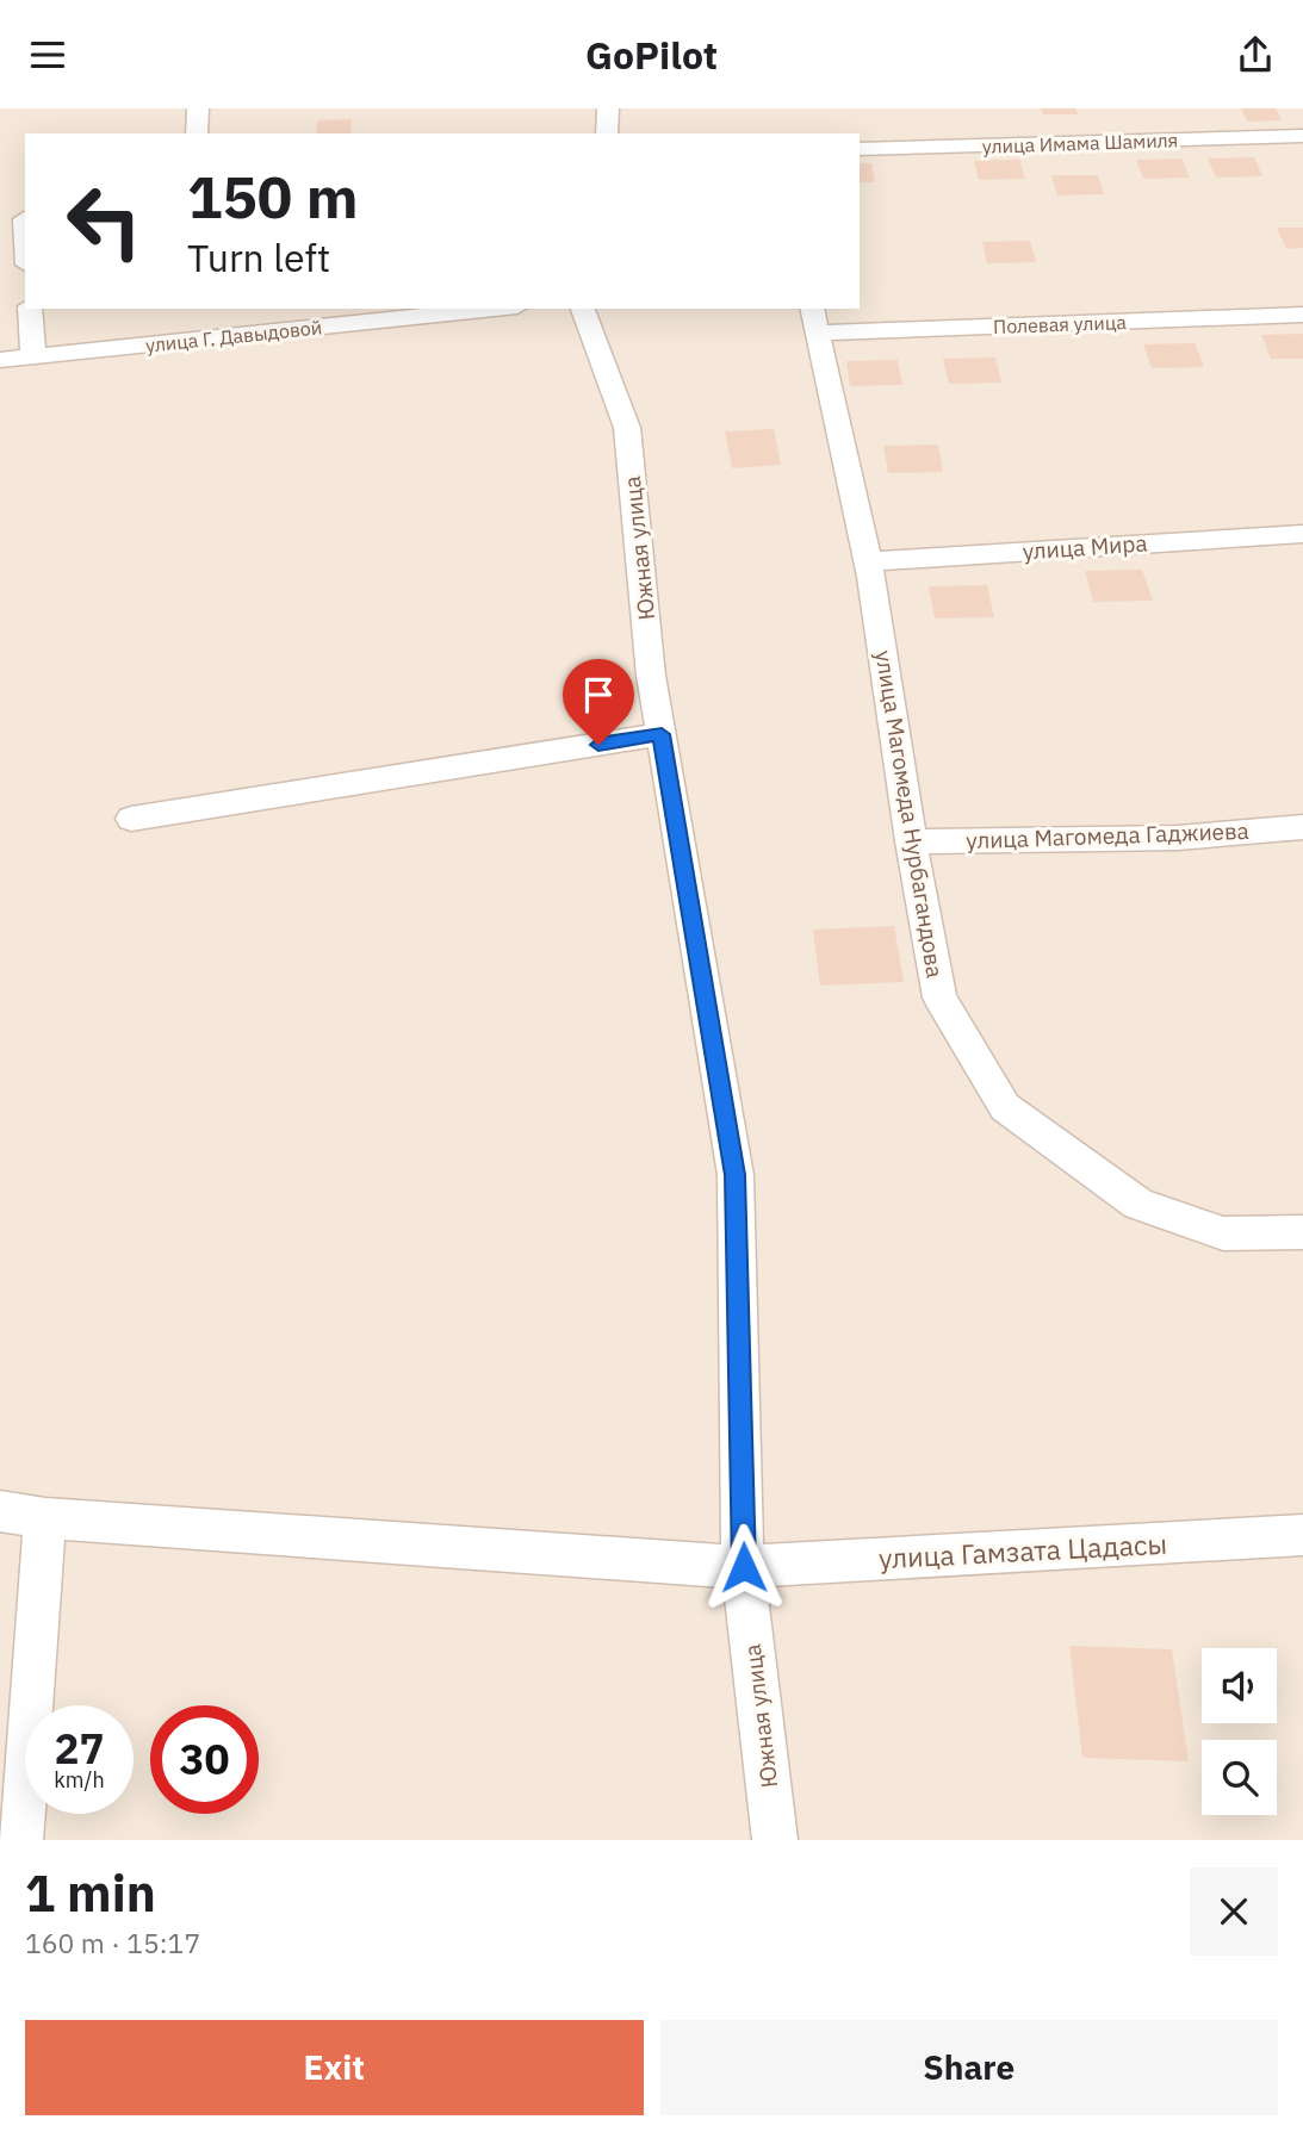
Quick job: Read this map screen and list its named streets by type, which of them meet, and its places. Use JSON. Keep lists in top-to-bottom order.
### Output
{
  "streets": {
    "street": [
      "улица Имама Шамиля",
      "Полевая улица",
      "улица Г. Давыдовой",
      "улица Мира",
      "Южная улица",
      "улица Магомеда Нурбагандова",
      "улица Магомеда Гаджиева",
      "улица Гамзата Цадасы"
    ]
  },
  "crossings": [
    ["Полевая улица", "улица Магомеда Нурбагандова"],
    ["улица Мира", "улица Магомеда Нурбагандова"],
    ["Южная улица", "улица Гамзата Цадасы"],
    ["улица Магомеда Нурбагандова", "улица Магомеда Гаджиева"]
  ],
  "page": {
    "header": "GoPilot",
    "turn": ["150 m", "Turn left"],
    "speed": "27 km/h",
    "limit": "30",
    "heading": ["1 min", "160 m · 15:17"],
    "buttons": ["Exit", "Share"]
  }
}
